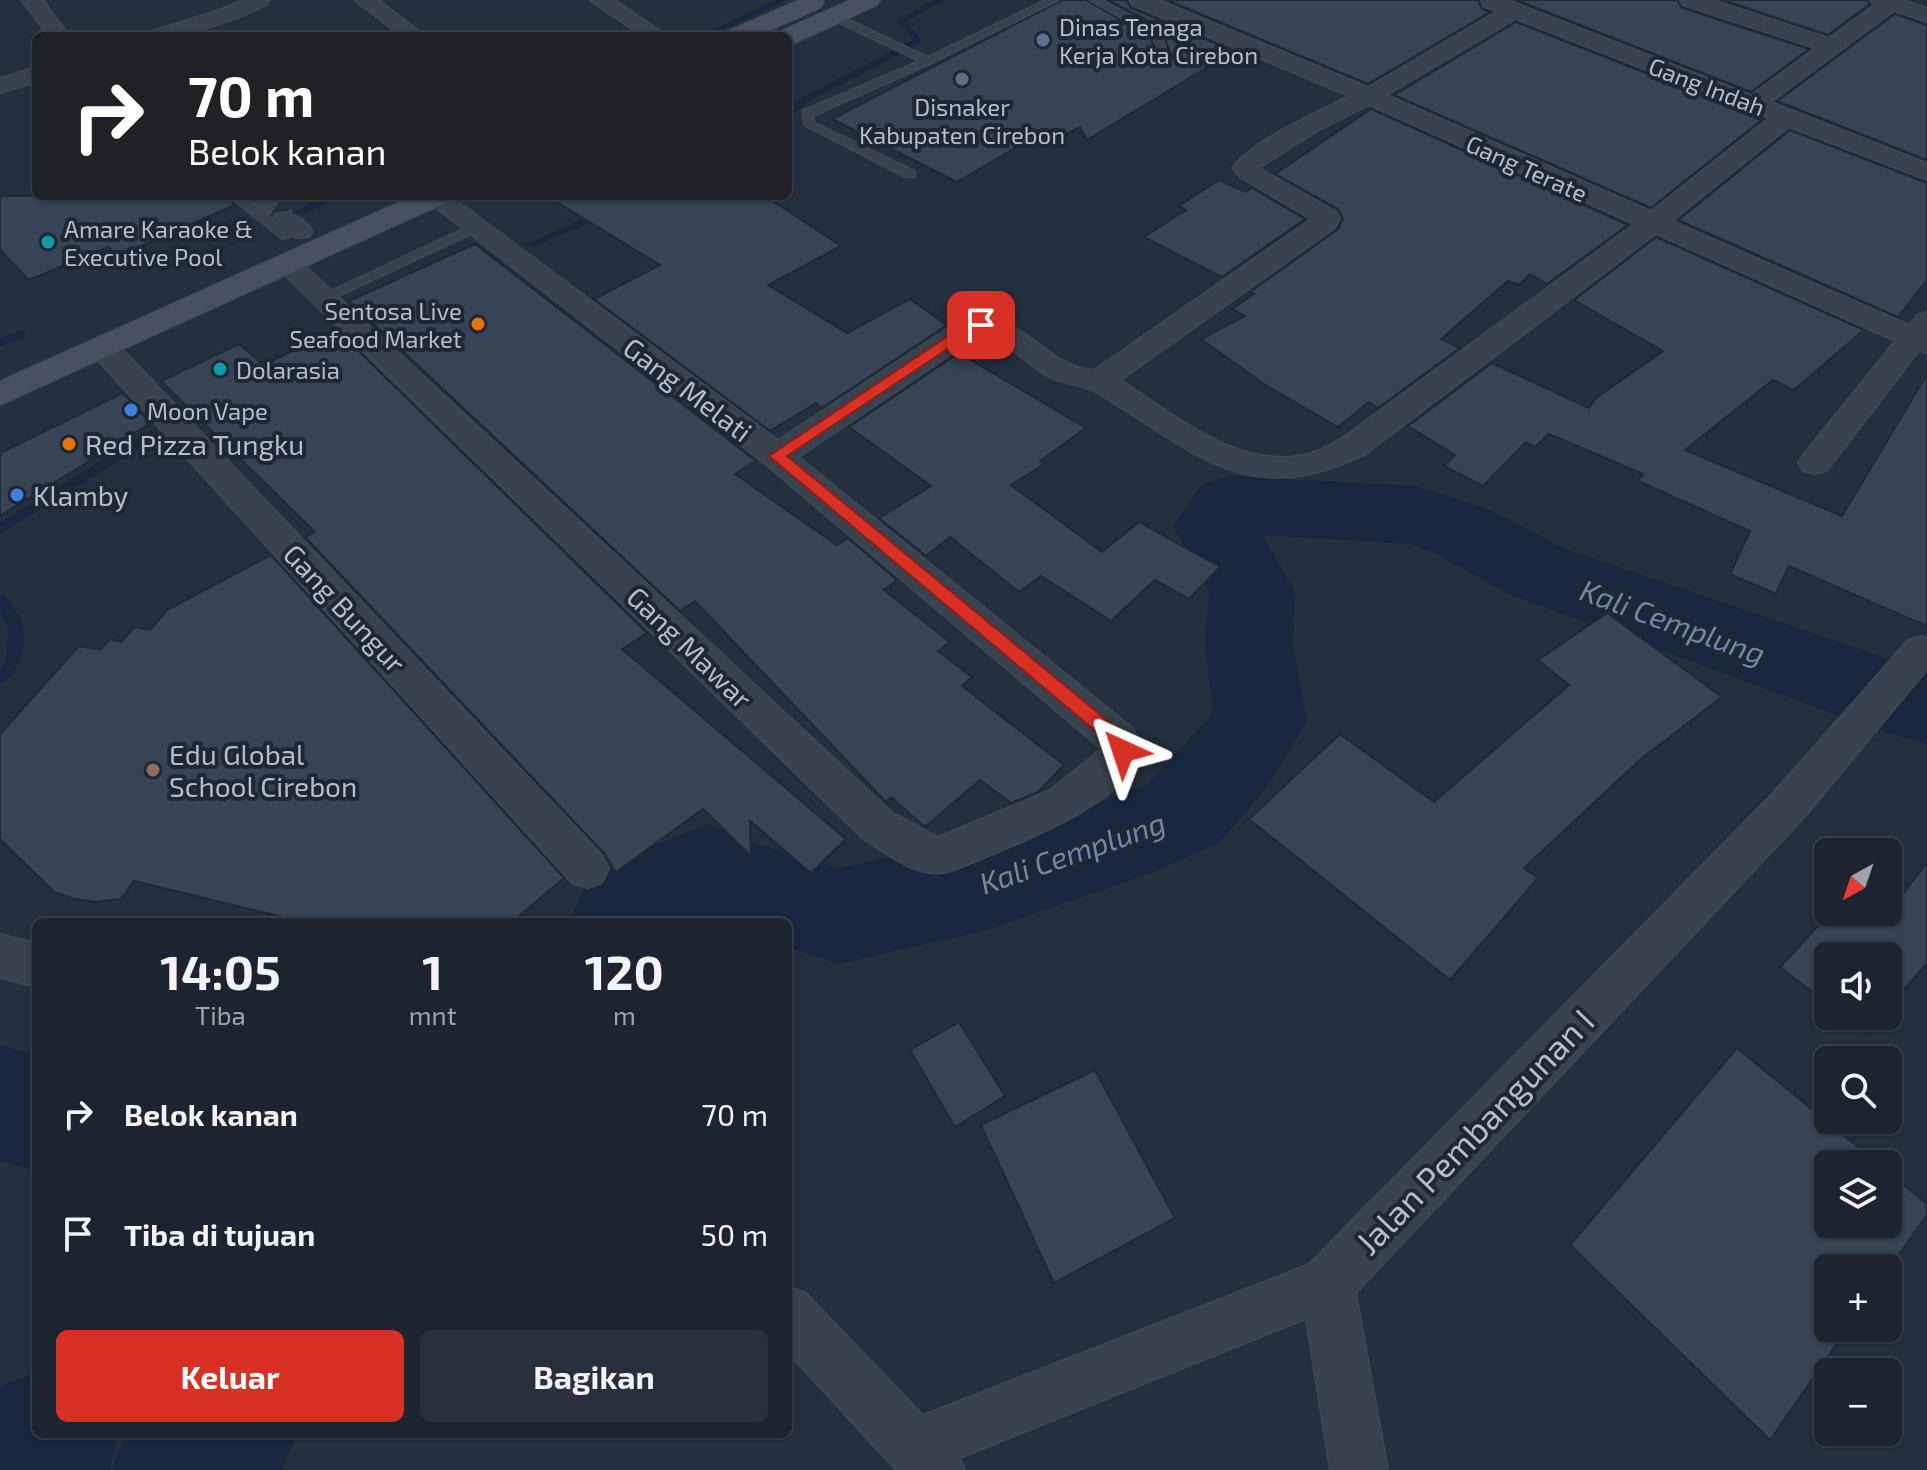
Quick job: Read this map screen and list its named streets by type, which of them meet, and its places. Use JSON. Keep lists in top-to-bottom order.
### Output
{
  "streets": {
    "street": [
      "Gang Indah",
      "Gang Terate",
      "Gang Melati",
      "Gang Bungur",
      "Gang Mawar",
      "Jalan Pembangunan I"
    ]
  },
  "crossings": [
    ["Gang Melati", "Gang Mawar"]
  ],
  "water": ["Kali Cemplung"],
  "places": [
    "Dinas Tenaga Kerja Kota Cirebon",
    "Disnaker Kabupaten Cirebon",
    "Amare Karaoke & Executive Pool",
    "Sentosa Live Seafood Market",
    "Dolarasia",
    "Moon Vape",
    "Red Pizza Tungku",
    "Klamby",
    "Edu Global School Cirebon"
  ],
  "north": "bottom left",
  "page": {
    "turn": ["70 m", "Belok kanan"],
    "map_buttons": ["+", "−"],
    "eta": [
      "14:05",
      "Tiba",
      "1",
      "mnt",
      "120",
      "m"
    ],
    "list": [
      {
        "name": "Belok kanan",
        "value": "70 m"
      },
      {
        "name": "Tiba di tujuan",
        "value": "50 m"
      }
    ],
    "buttons": ["Keluar", "Bagikan"]
  }
}
